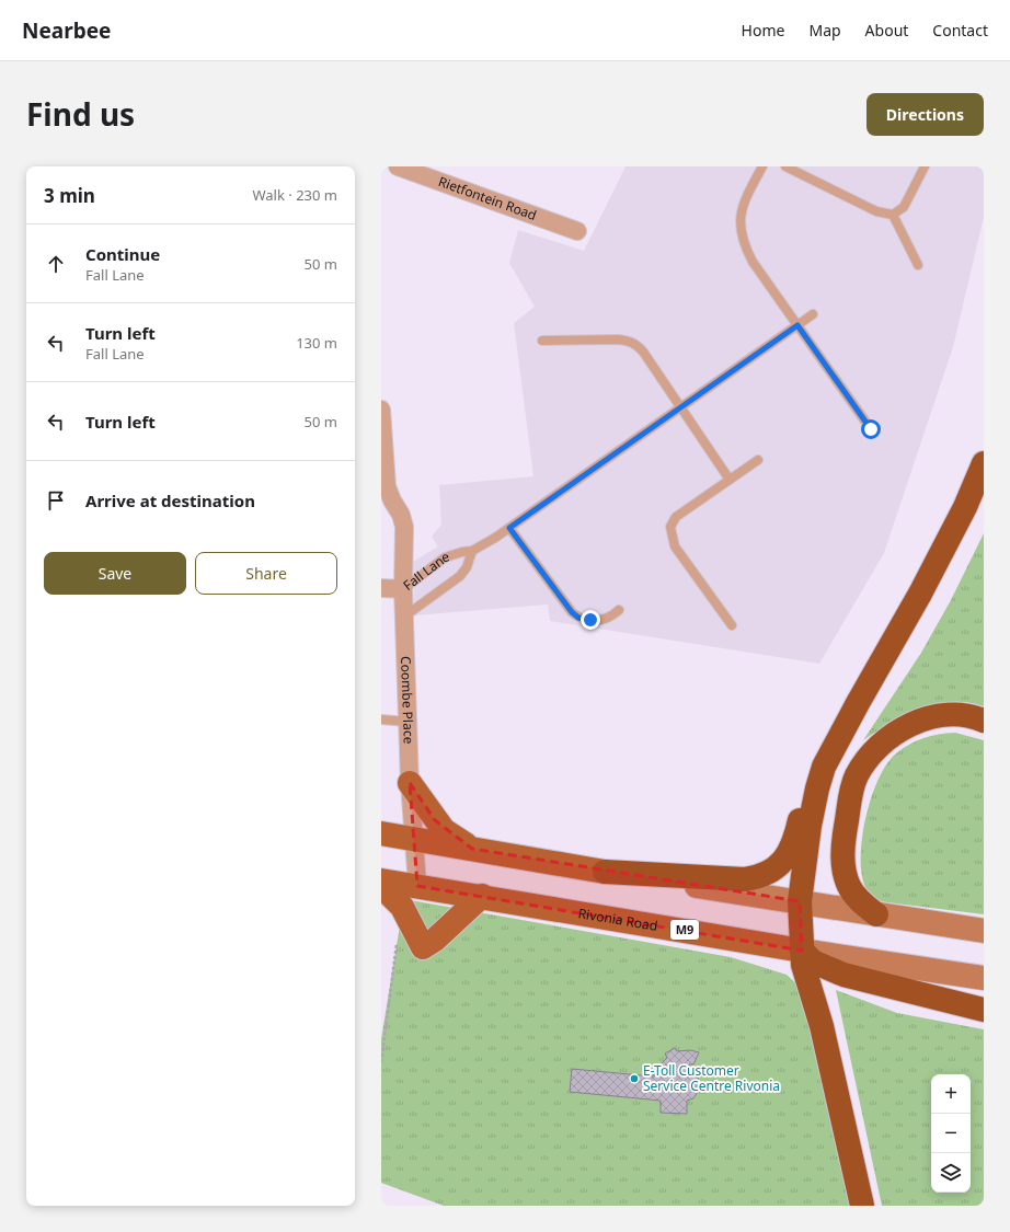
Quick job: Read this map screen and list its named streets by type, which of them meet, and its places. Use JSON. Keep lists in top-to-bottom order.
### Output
{
  "streets": {
    "main road": ["Rivonia Road", "M9"],
    "street": ["Rietfontein Road", "Fall Lane", "Coombe Place"]
  },
  "crossings": [
    ["Fall Lane", "Coombe Place"],
    ["Coombe Place", "Rivonia Road"]
  ],
  "places": ["E-Toll Customer Service Centre Rivonia"],
  "page": {
    "header": "Nearbee",
    "nav": [
      "Home",
      "Map",
      "About",
      "Contact"
    ],
    "title": "Find us",
    "buttons": [
      "Directions",
      ["Save", "Share"]
    ],
    "heading": ["3 min", "Walk · 230 m"],
    "list": [
      ["Continue", "Fall Lane", "50 m"],
      ["Turn left", "Fall Lane", "130 m"],
      ["Turn left", "50 m"],
      "Arrive at destination"
    ],
    "map_buttons": ["+", "−"]
  }
}
